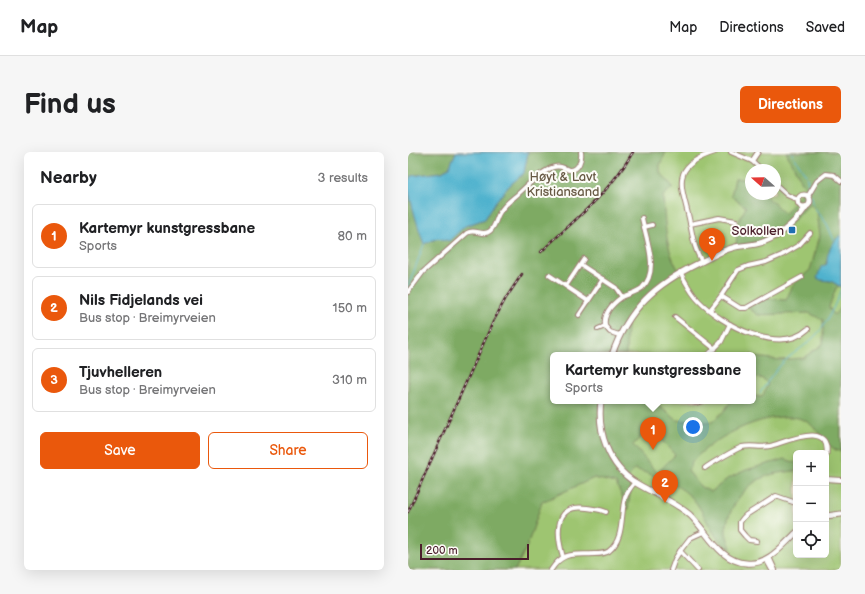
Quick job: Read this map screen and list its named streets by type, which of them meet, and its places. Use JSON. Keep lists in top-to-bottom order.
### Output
{
  "parks": ["Høyt & Lavt Kristiansand"],
  "places": {
    "transit": ["Solkollen"]
  },
  "scale_bar": "200 m",
  "north": "left",
  "page": {
    "header": "Map",
    "nav": ["Map", "Directions", "Saved"],
    "buttons": [
      "Directions",
      ["Save", "Share"]
    ],
    "title": "Find us",
    "heading": ["Nearby", "3 results"],
    "list": [
      {
        "mark": "1",
        "name": "Kartemyr kunstgressbane",
        "note": "Sports",
        "value": "80 m"
      },
      {
        "mark": "2",
        "name": "Nils Fidjelands vei",
        "note": "Bus stop · Breimyrveien",
        "value": "150 m"
      },
      {
        "mark": "3",
        "name": "Tjuvhelleren",
        "note": "Bus stop · Breimyrveien",
        "value": "310 m"
      }
    ],
    "pins": ["3", "1", "2"],
    "popup": ["Kartemyr kunstgressbane", "Sports"],
    "map_buttons": ["+", "−"],
    "scale": "200 m"
  }
}
